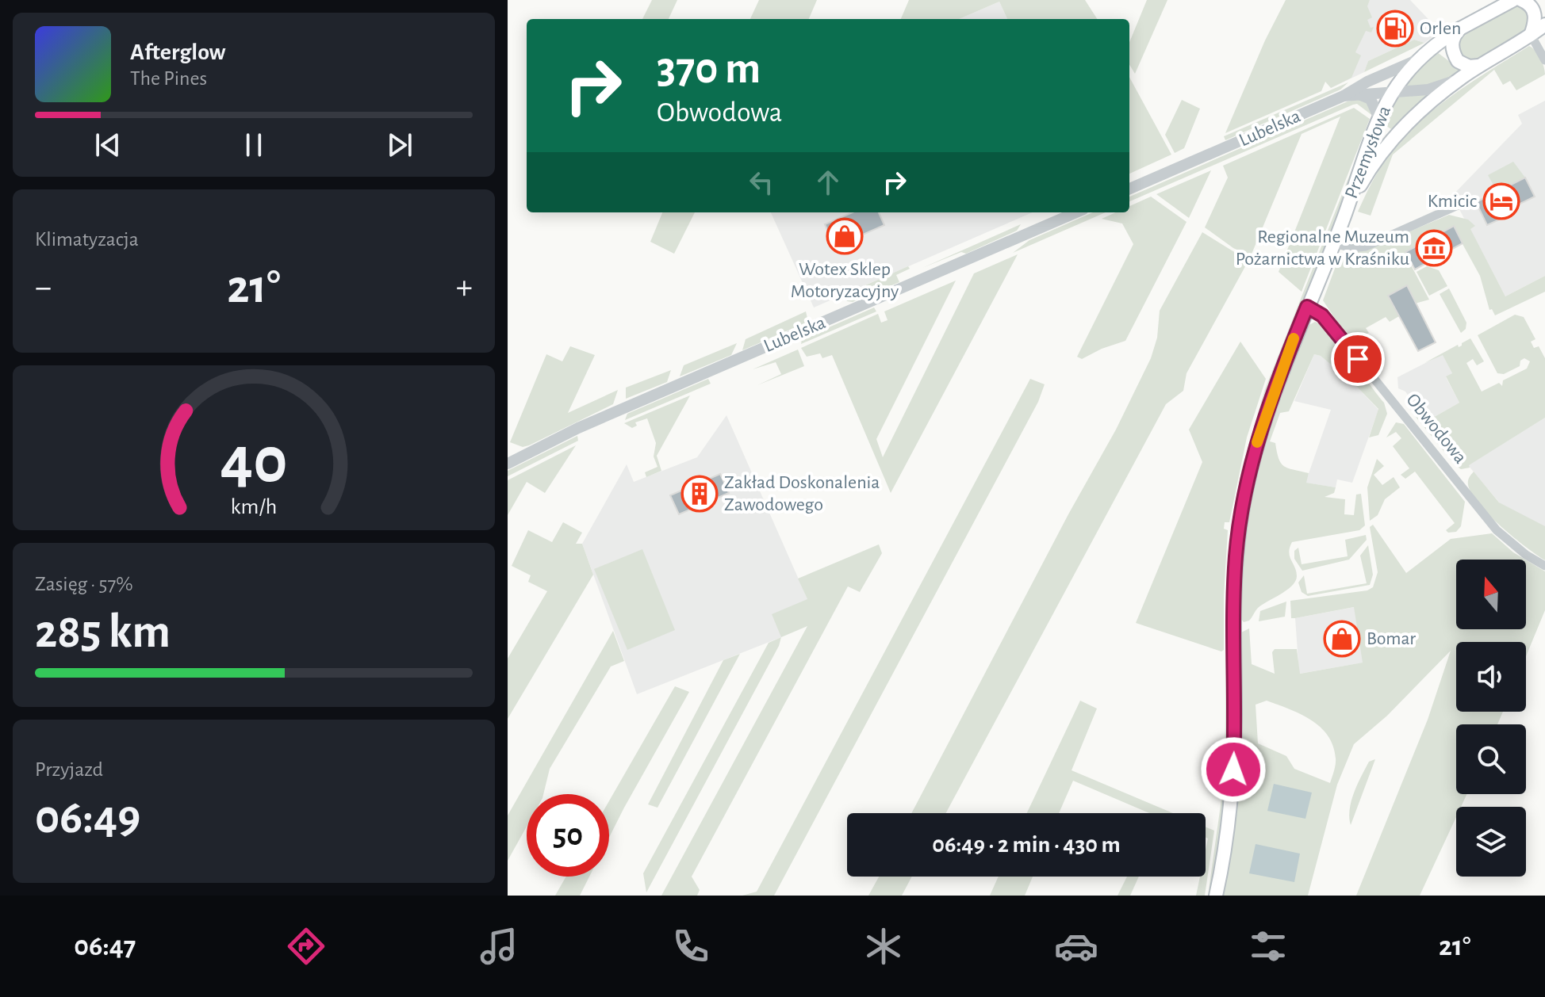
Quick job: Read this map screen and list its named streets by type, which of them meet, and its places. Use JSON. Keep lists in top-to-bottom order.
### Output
{
  "streets": {
    "main road": ["Lubelska", "Przemysłowa"],
    "street": ["Obwodowa"]
  },
  "crossings": [
    ["Lubelska", "Przemysłowa"],
    ["Przemysłowa", "Obwodowa"]
  ],
  "places": {
    "fuel station": ["Orlen"],
    "hotel": ["Kmicic"],
    "shop": ["Wotex Sklep Motoryzacyjny", "Bomar"],
    "museum": ["Regionalne Muzeum Pożarnictwa w Kraśniku"],
    "building": ["Zakład Doskonalenia Zawodowego"]
  },
  "north": "top",
  "page": {
    "turn": ["370 m", "Obwodowa"],
    "song": ["Afterglow", "The Pines"],
    "tile": [
      "Klimatyzacja",
      ["Zasięg · 57%", "285 km"],
      ["Przyjazd", "06:49"]
    ],
    "heat": ["−", "21°", "+"],
    "limit": "50",
    "trip": "06:49 · 2 min · 430 m",
    "tabs": ["06:47", "21°"],
    "gauge": ["40", "km/h"]
  }
}
